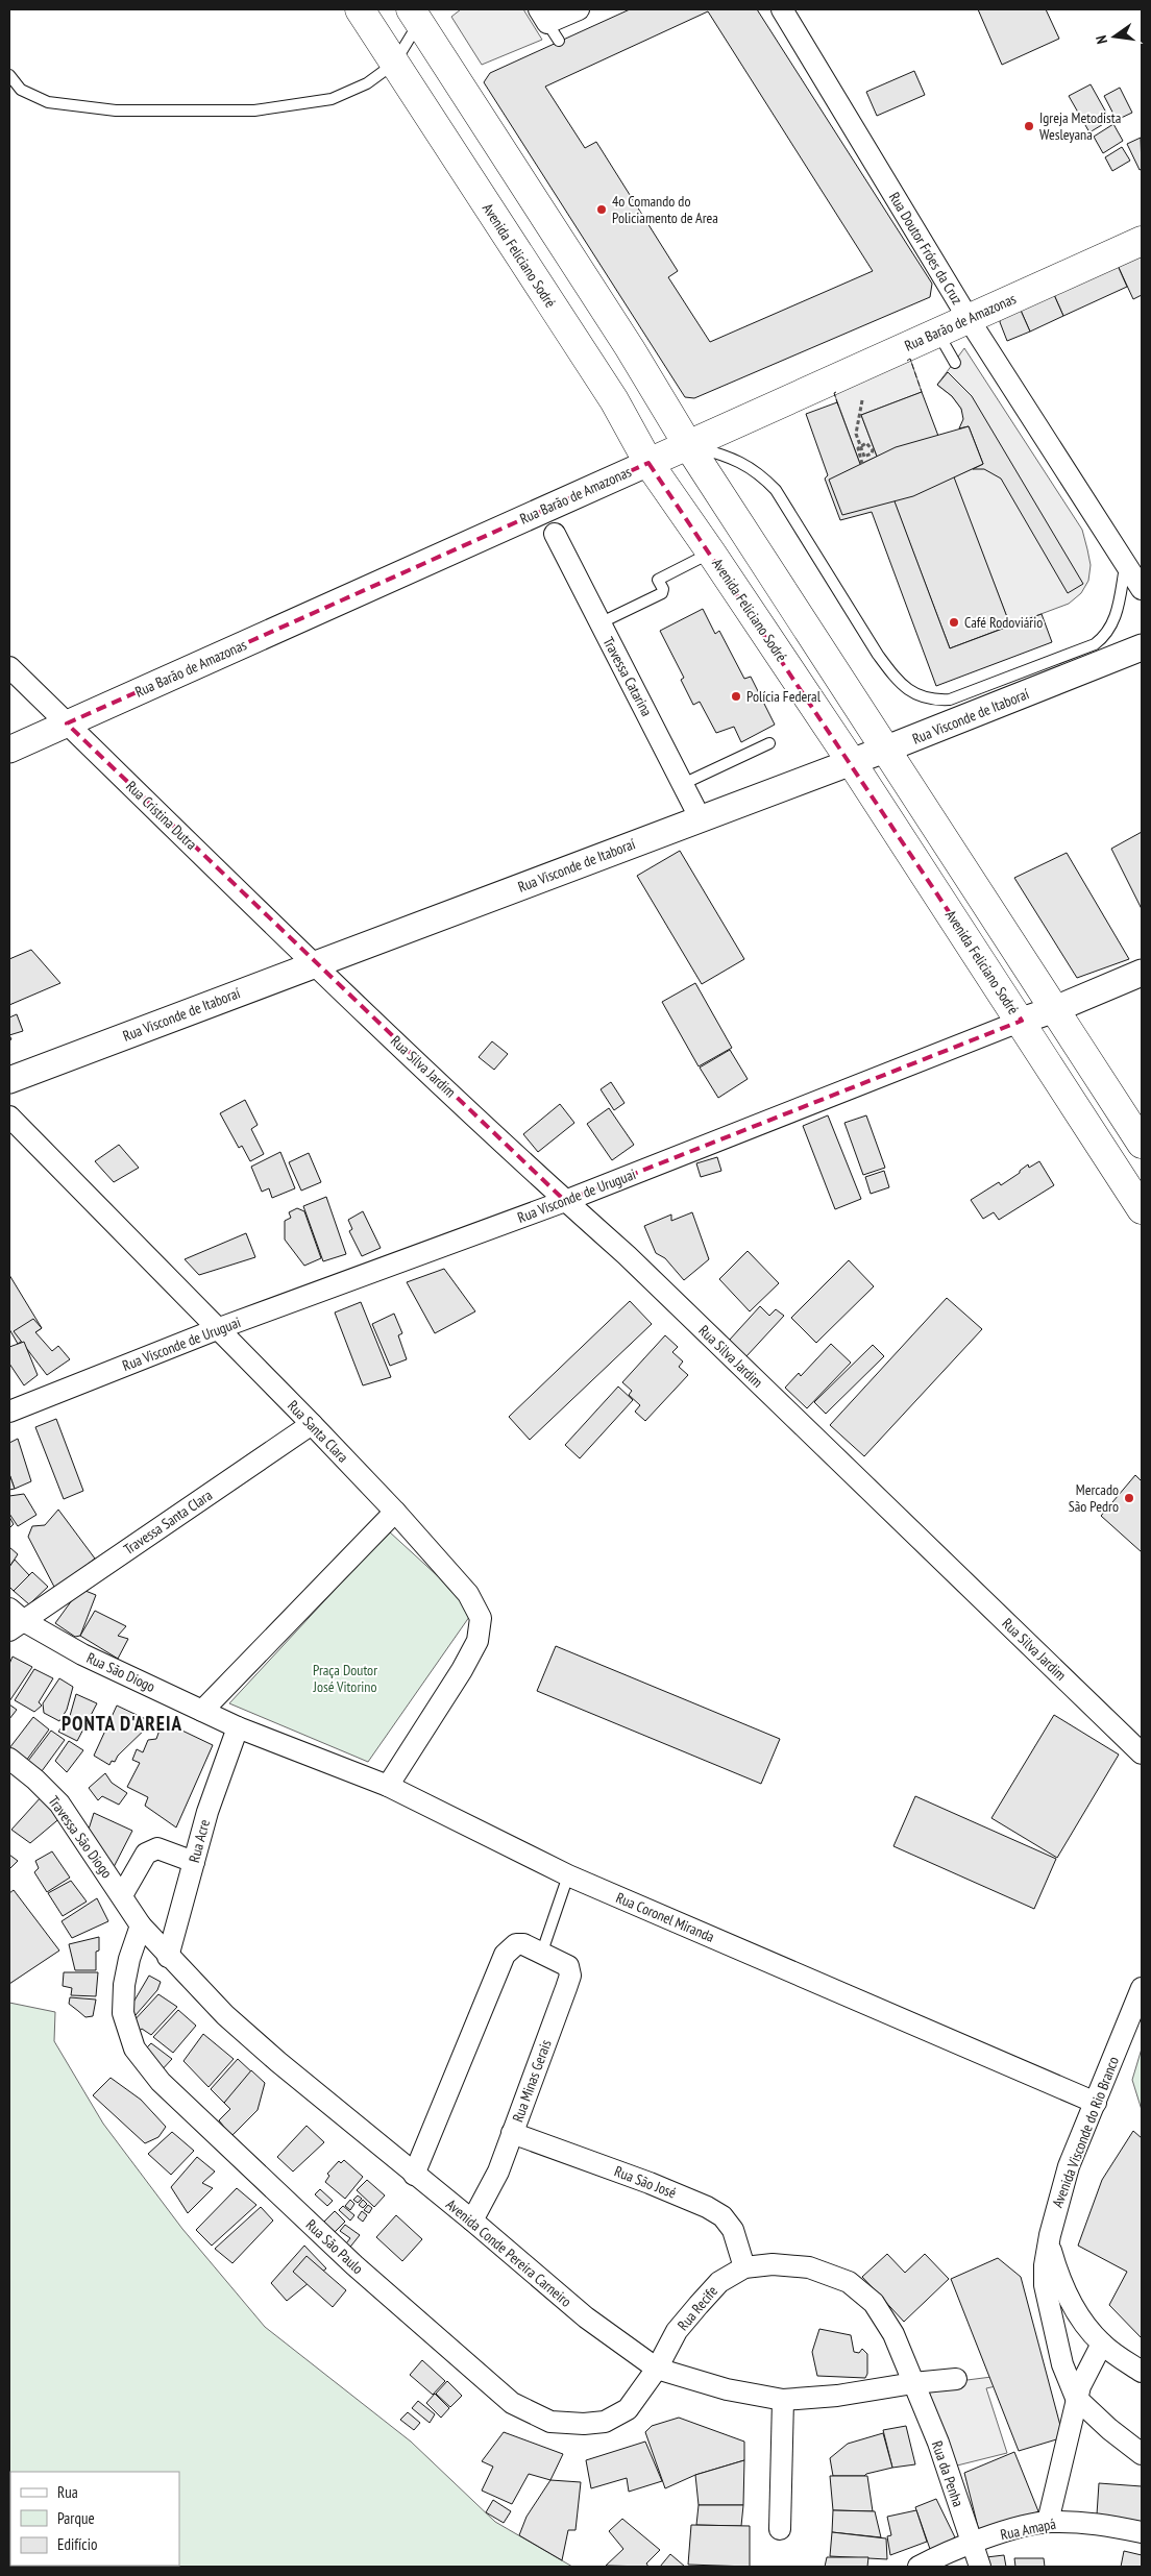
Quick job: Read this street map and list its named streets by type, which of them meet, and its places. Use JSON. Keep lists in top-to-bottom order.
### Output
{
  "streets": {
    "main road": ["Avenida Feliciano Sodré", "Rua Barão de Amazonas"],
    "street": [
      "Rua Doutor Fróes da Cruz",
      "Travessa Catarina",
      "Rua Visconde de Itaboraí",
      "Rua Cristina Dutra",
      "Rua Silva Jardim",
      "Rua Visconde de Uruguai",
      "Rua Santa Clara",
      "Travessa Santa Clara",
      "Rua São Diogo",
      "Travessa São Diogo",
      "Rua Acre",
      "Rua Coronel Miranda",
      "Rua Minas Gerais",
      "Avenida Visconde do Rio Branco",
      "Rua São José",
      "Rua São Paulo",
      "Avenida Conde Pereira Carneiro",
      "Rua Recife",
      "Rua da Penha",
      "Rua Amapá"
    ]
  },
  "crossings": [
    ["Rua Doutor Fróes da Cruz", "Rua Barão de Amazonas"],
    ["Avenida Feliciano Sodré", "Rua Barão de Amazonas"],
    ["Avenida Feliciano Sodré", "Rua Visconde de Itaboraí"],
    ["Avenida Feliciano Sodré", "Rua Visconde de Uruguai"],
    ["Rua Barão de Amazonas", "Rua Cristina Dutra"],
    ["Travessa Catarina", "Rua Visconde de Itaboraí"],
    ["Rua Visconde de Itaboraí", "Rua Cristina Dutra"],
    ["Rua Visconde de Itaboraí", "Rua Silva Jardim"],
    ["Rua Cristina Dutra", "Rua Silva Jardim"],
    ["Rua Silva Jardim", "Rua Visconde de Uruguai"],
    ["Rua Visconde de Uruguai", "Rua Santa Clara"],
    ["Rua Santa Clara", "Travessa Santa Clara"],
    ["Rua Santa Clara", "Rua Coronel Miranda"],
    ["Travessa Santa Clara", "Rua São Diogo"],
    ["Rua São Diogo", "Rua Acre"],
    ["Rua São Diogo", "Rua Coronel Miranda"],
    ["Travessa São Diogo", "Rua São Paulo"],
    ["Travessa São Diogo", "Avenida Conde Pereira Carneiro"],
    ["Rua Acre", "Rua Coronel Miranda"],
    ["Rua Acre", "Avenida Conde Pereira Carneiro"],
    ["Rua Coronel Miranda", "Avenida Visconde do Rio Branco"],
    ["Rua Minas Gerais", "Rua São José"],
    ["Rua Minas Gerais", "Avenida Conde Pereira Carneiro"],
    ["Rua São José", "Rua Recife"],
    ["Rua São Paulo", "Avenida Conde Pereira Carneiro"],
    ["Rua São Paulo", "Rua Recife"],
    ["Avenida Conde Pereira Carneiro", "Rua Recife"],
    ["Avenida Conde Pereira Carneiro", "Rua da Penha"],
    ["Rua Recife", "Rua da Penha"],
    ["Rua da Penha", "Rua Amapá"]
  ],
  "districts": ["PONTA D'AREIA"],
  "parks": ["Praça Doutor José Vitorino"],
  "places": [
    "Igreja Metodista Wesleyana",
    "4o Comando do Policiamento de Area",
    "Café Rodoviário",
    "Polícia Federal",
    "Mercado São Pedro"
  ],
  "legend": ["Rua", "Parque", "Edifício"],
  "north": "left"
}
